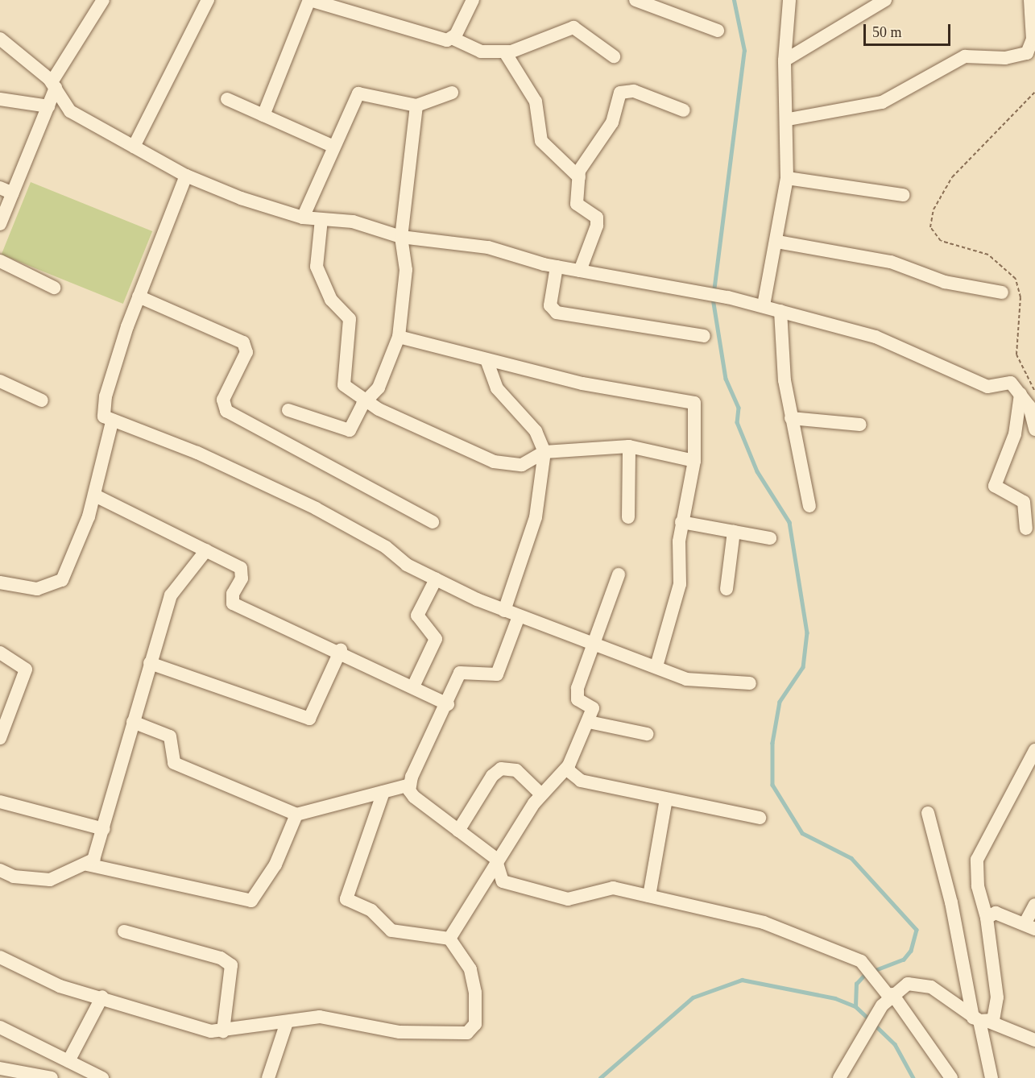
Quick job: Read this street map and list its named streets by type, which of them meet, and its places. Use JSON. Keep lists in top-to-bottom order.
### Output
{
  "scale_bar": "50 m"
}
